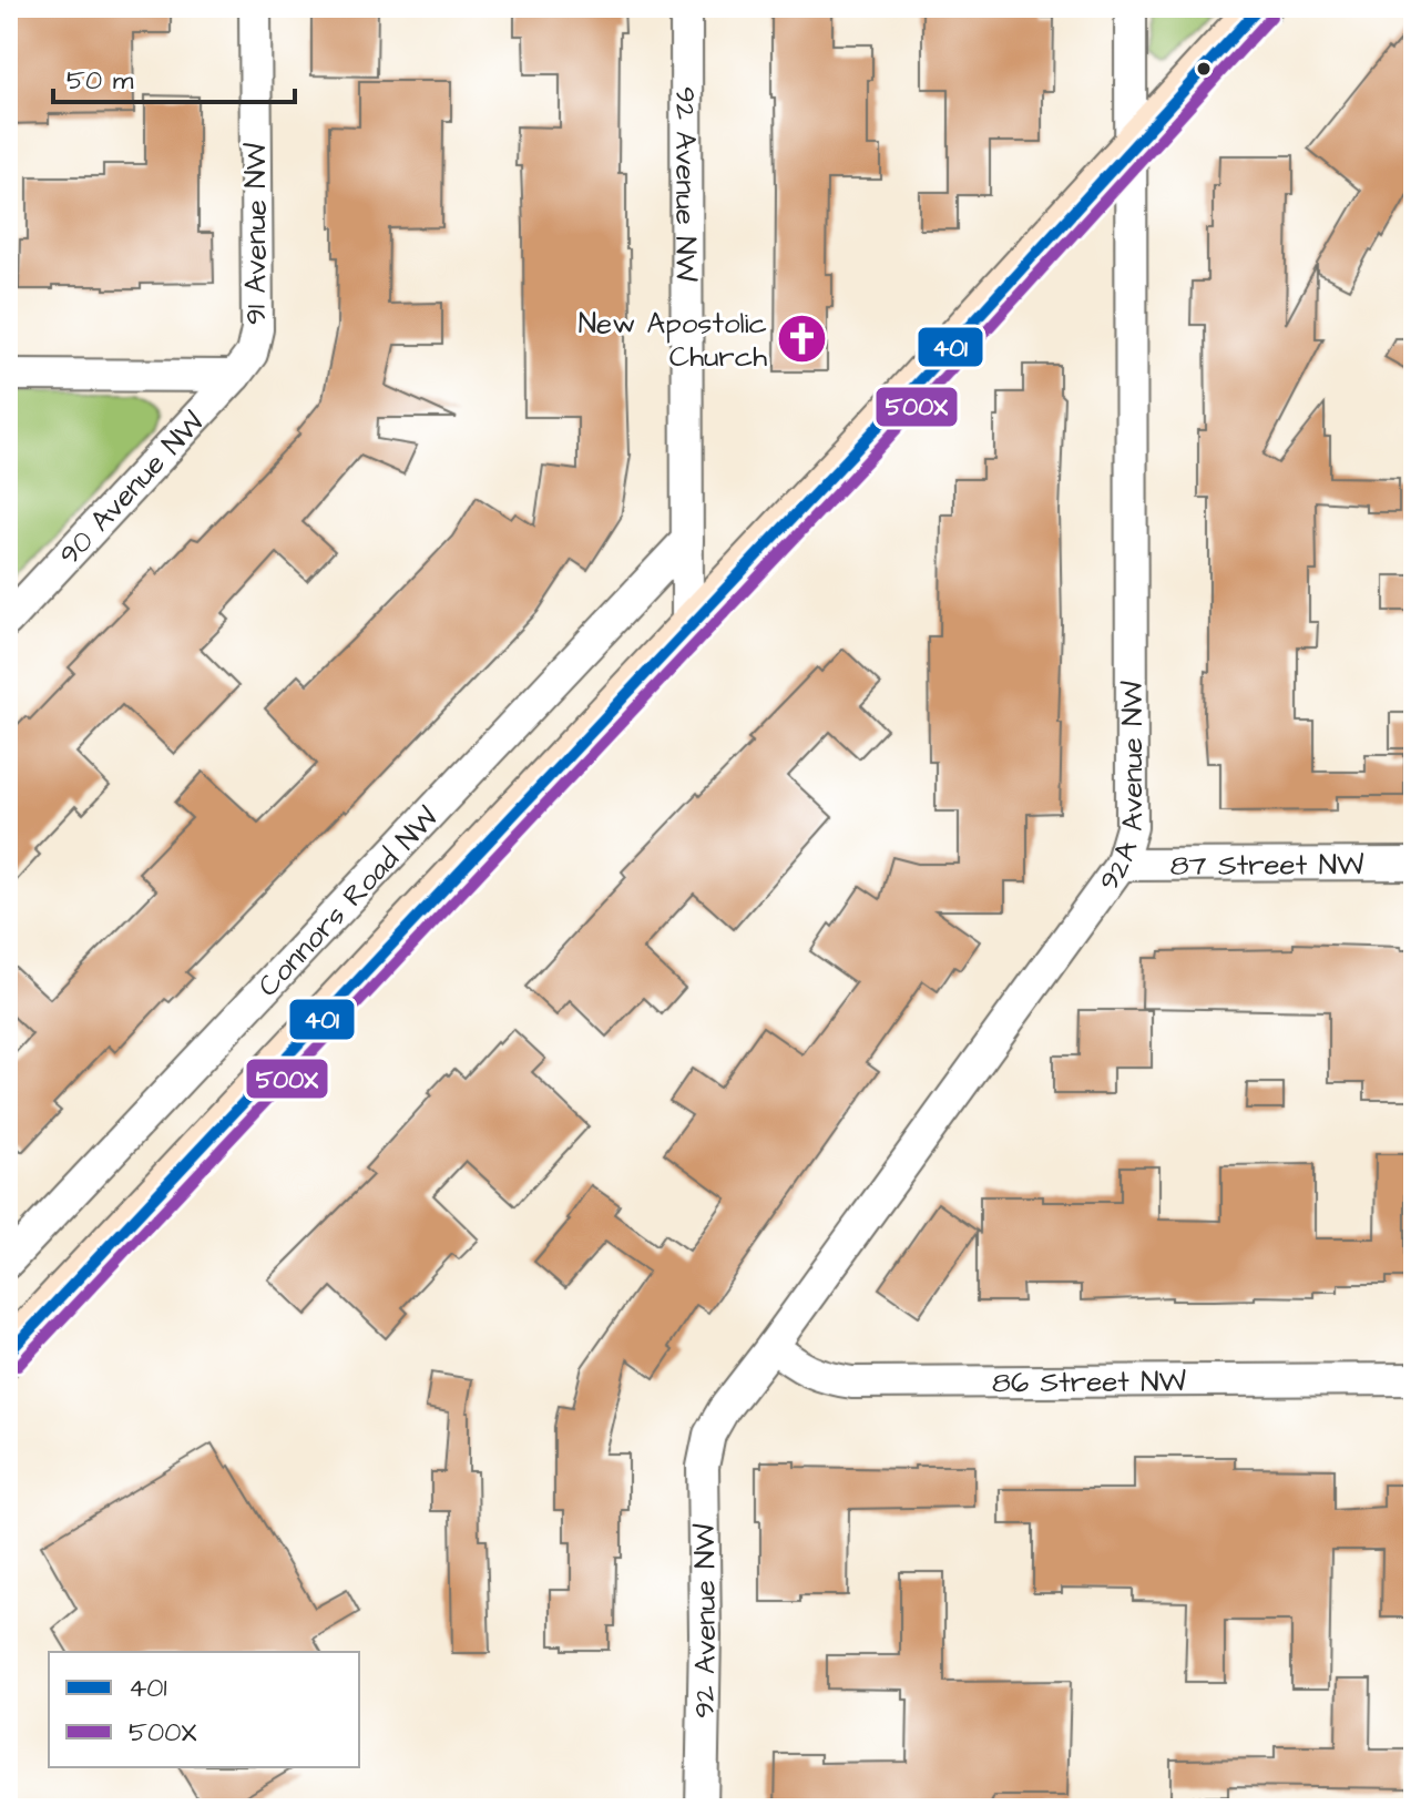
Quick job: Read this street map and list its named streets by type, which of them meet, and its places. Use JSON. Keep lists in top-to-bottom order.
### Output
{
  "streets": {
    "street": [
      "92 Avenue NW",
      "91 Avenue NW",
      "90 Avenue NW",
      "92A Avenue NW",
      "87 Street NW",
      "Connors Road NW",
      "86 Street NW"
    ]
  },
  "crossings": [
    ["92 Avenue NW", "92A Avenue NW"],
    ["92 Avenue NW", "Connors Road NW"],
    ["91 Avenue NW", "90 Avenue NW"],
    ["92A Avenue NW", "87 Street NW"],
    ["92A Avenue NW", "86 Street NW"]
  ],
  "places": {
    "church": ["New Apostolic Church"]
  },
  "lines": ["transit line 401", "transit line 500X"],
  "legend": ["401", "500X"],
  "scale_bar": "50 m"
}
